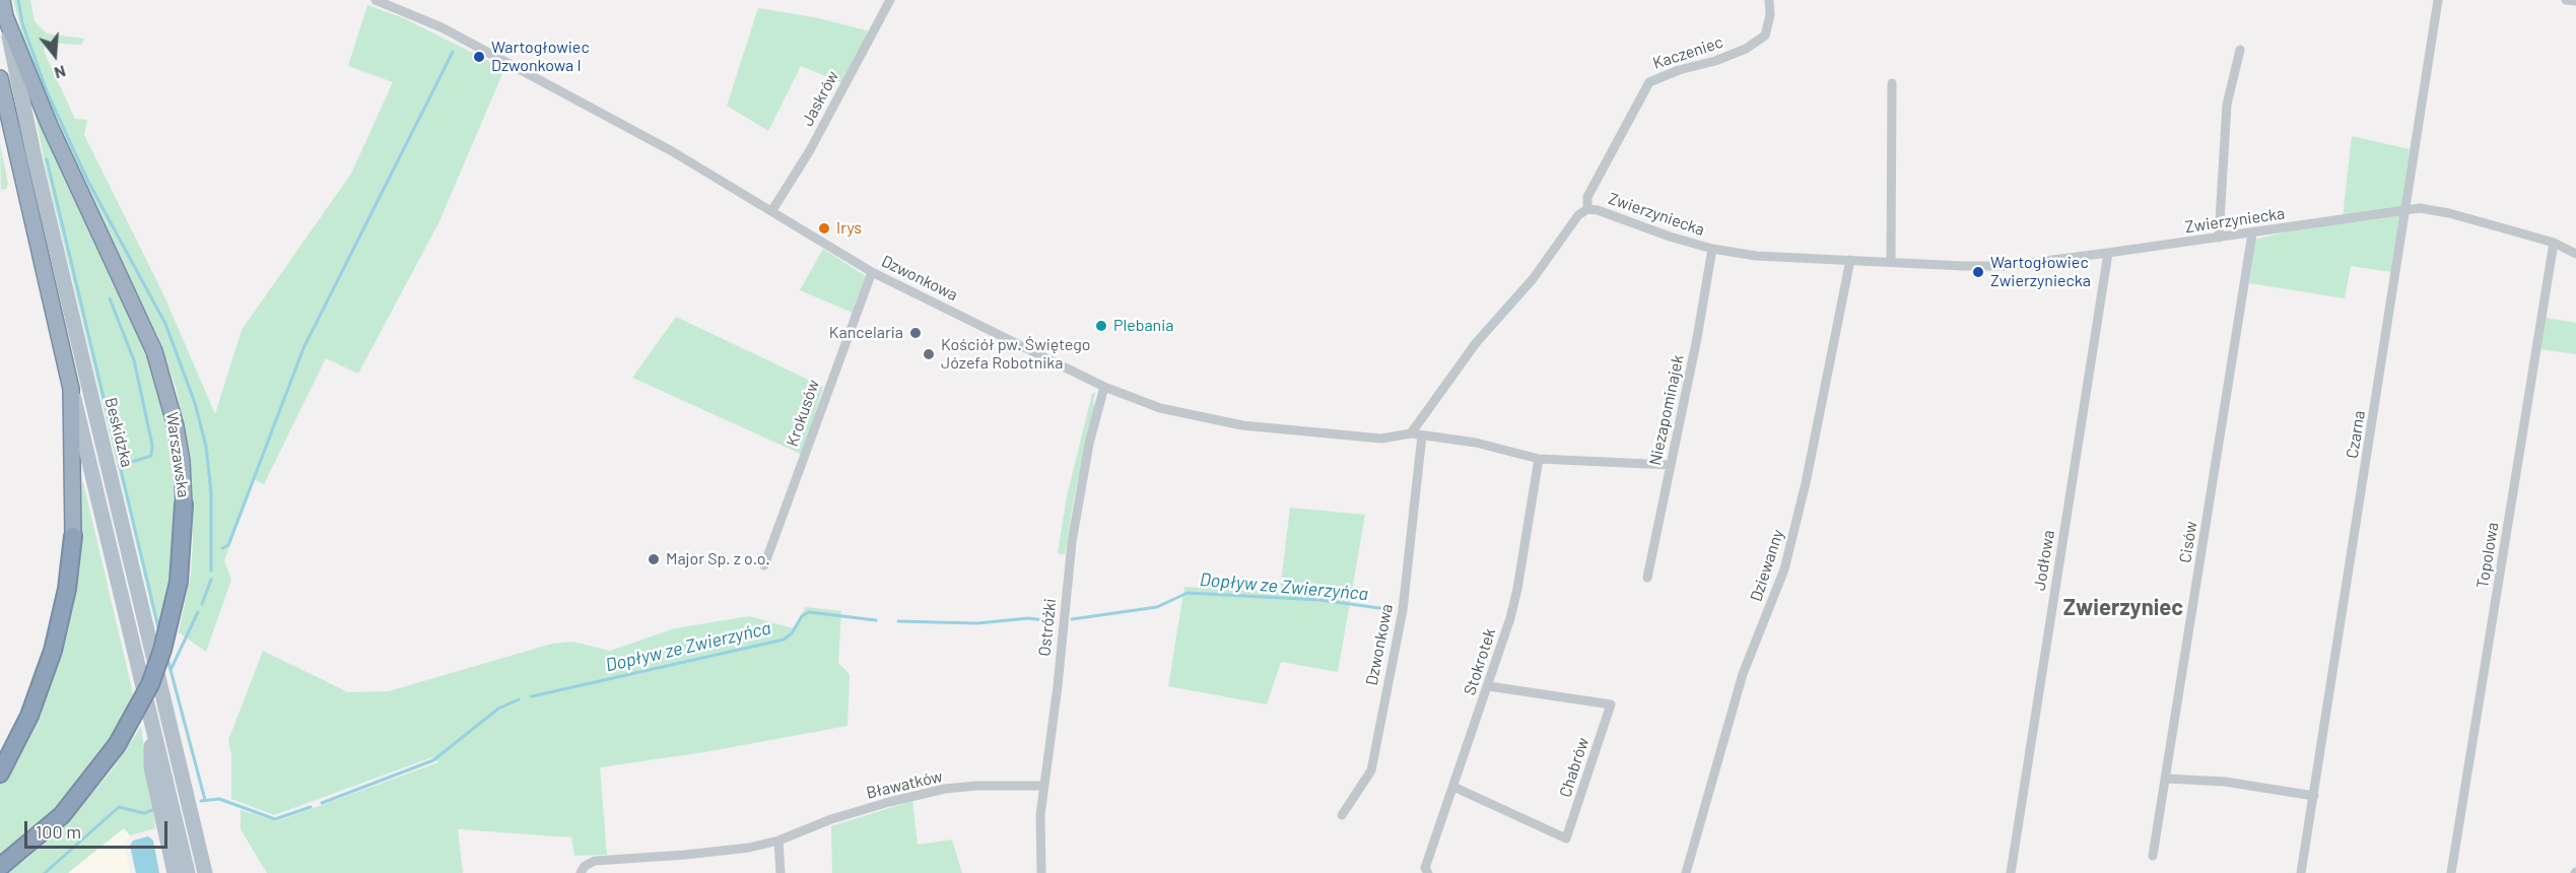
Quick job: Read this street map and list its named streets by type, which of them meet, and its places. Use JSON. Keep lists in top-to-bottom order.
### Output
{
  "streets": {
    "highway": ["Beskidzka", "Warszawska"],
    "street": [
      "Kaczeniec",
      "Jaskrów",
      "Zwierzyniecka",
      "Dzwonkowa",
      "Niezapominajek",
      "Krokusów",
      "Czarna",
      "Cisów",
      "Topolowa",
      "Jodłowa",
      "Dziewanny",
      "Ostróżki",
      "Stokrotek",
      "Chabrów",
      "Bławatków"
    ]
  },
  "crossings": [
    ["Kaczeniec", "Zwierzyniecka"],
    ["Jaskrów", "Dzwonkowa"],
    ["Zwierzyniecka", "Dzwonkowa"],
    ["Zwierzyniecka", "Niezapominajek"],
    ["Zwierzyniecka", "Czarna"],
    ["Zwierzyniecka", "Cisów"],
    ["Zwierzyniecka", "Topolowa"],
    ["Zwierzyniecka", "Jodłowa"],
    ["Zwierzyniecka", "Dziewanny"],
    ["Dzwonkowa", "Niezapominajek"],
    ["Dzwonkowa", "Krokusów"],
    ["Dzwonkowa", "Ostróżki"],
    ["Dzwonkowa", "Stokrotek"],
    ["Beskidzka", "Warszawska"],
    ["Ostróżki", "Bławatków"],
    ["Stokrotek", "Chabrów"]
  ],
  "districts": ["Zwierzyniec"],
  "water": ["Dopływ ze Zwierzyńca"],
  "places": [
    "Wartogłowiec Dzwonkowa I",
    "Irys",
    "Wartogłowiec Zwierzyniecka",
    "Plebania",
    "Kancelaria",
    "Kościół pw. Świętego Józefa Robotnika",
    "Major Sp. z o.o."
  ],
  "scale_bar": "100 m",
  "north": "bottom"
}
